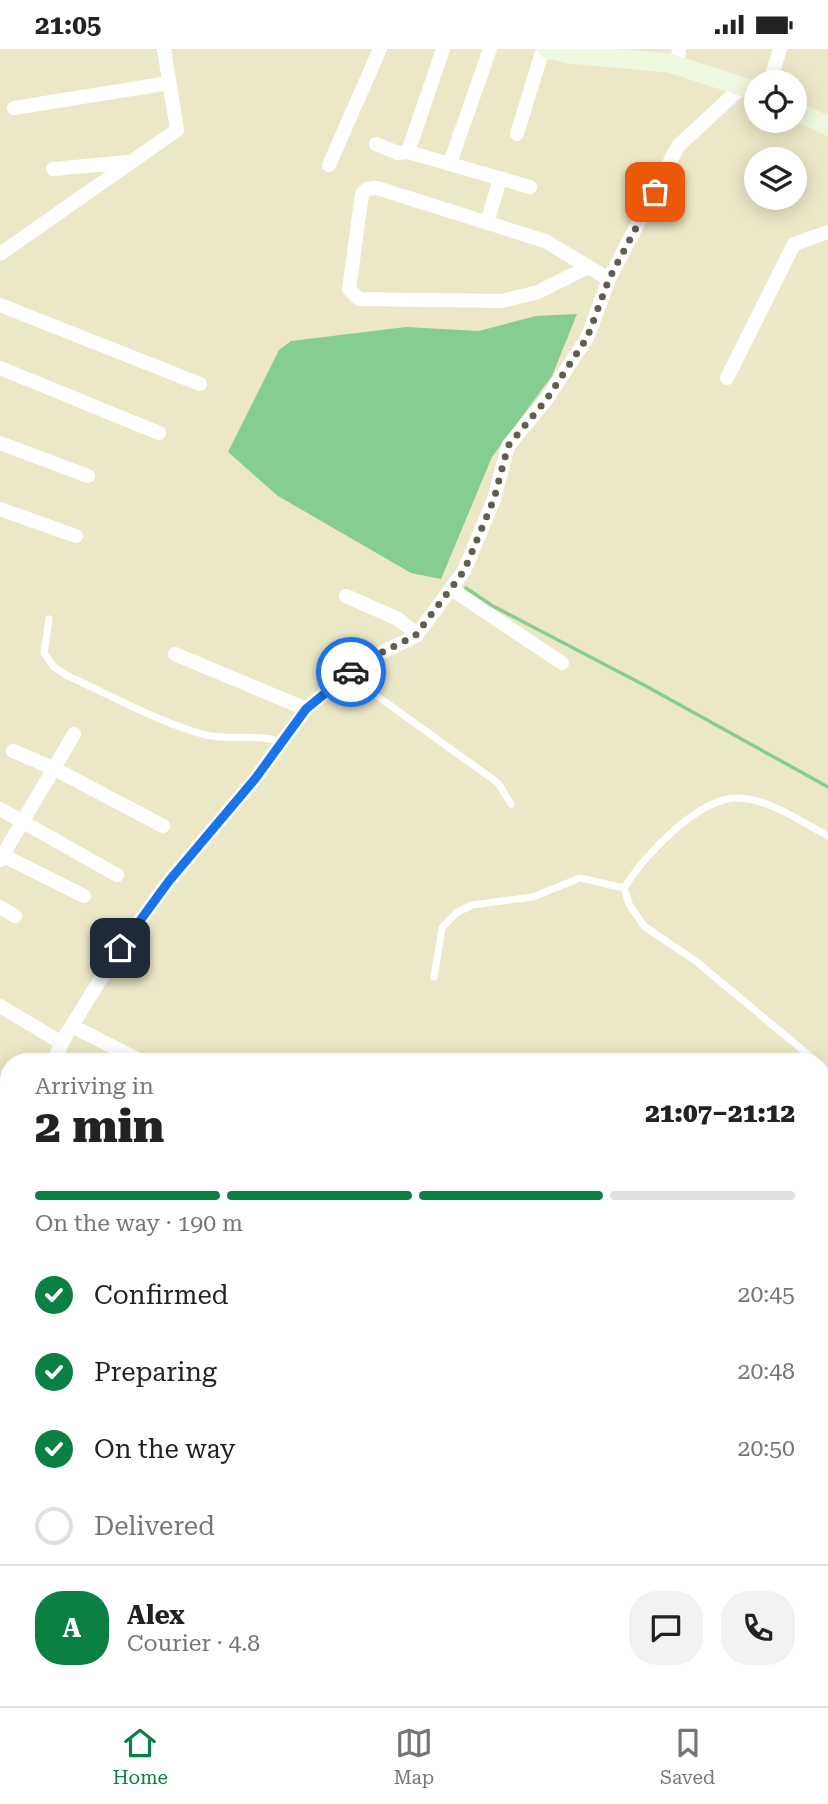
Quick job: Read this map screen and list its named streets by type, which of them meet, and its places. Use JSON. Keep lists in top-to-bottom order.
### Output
{
  "page": {
    "status": "21:05",
    "heading": ["2 min", "Arriving in", "21:07–21:12"],
    "panel": ["Alex", "Courier · 4.8"],
    "bar": "On the way · 190 m",
    "list": [
      ["Confirmed", "20:45"],
      ["Preparing", "20:48"],
      ["On the way", "20:50"],
      "Delivered"
    ],
    "round": "A",
    "tabs": ["Home", "Map", "Saved"]
  }
}
